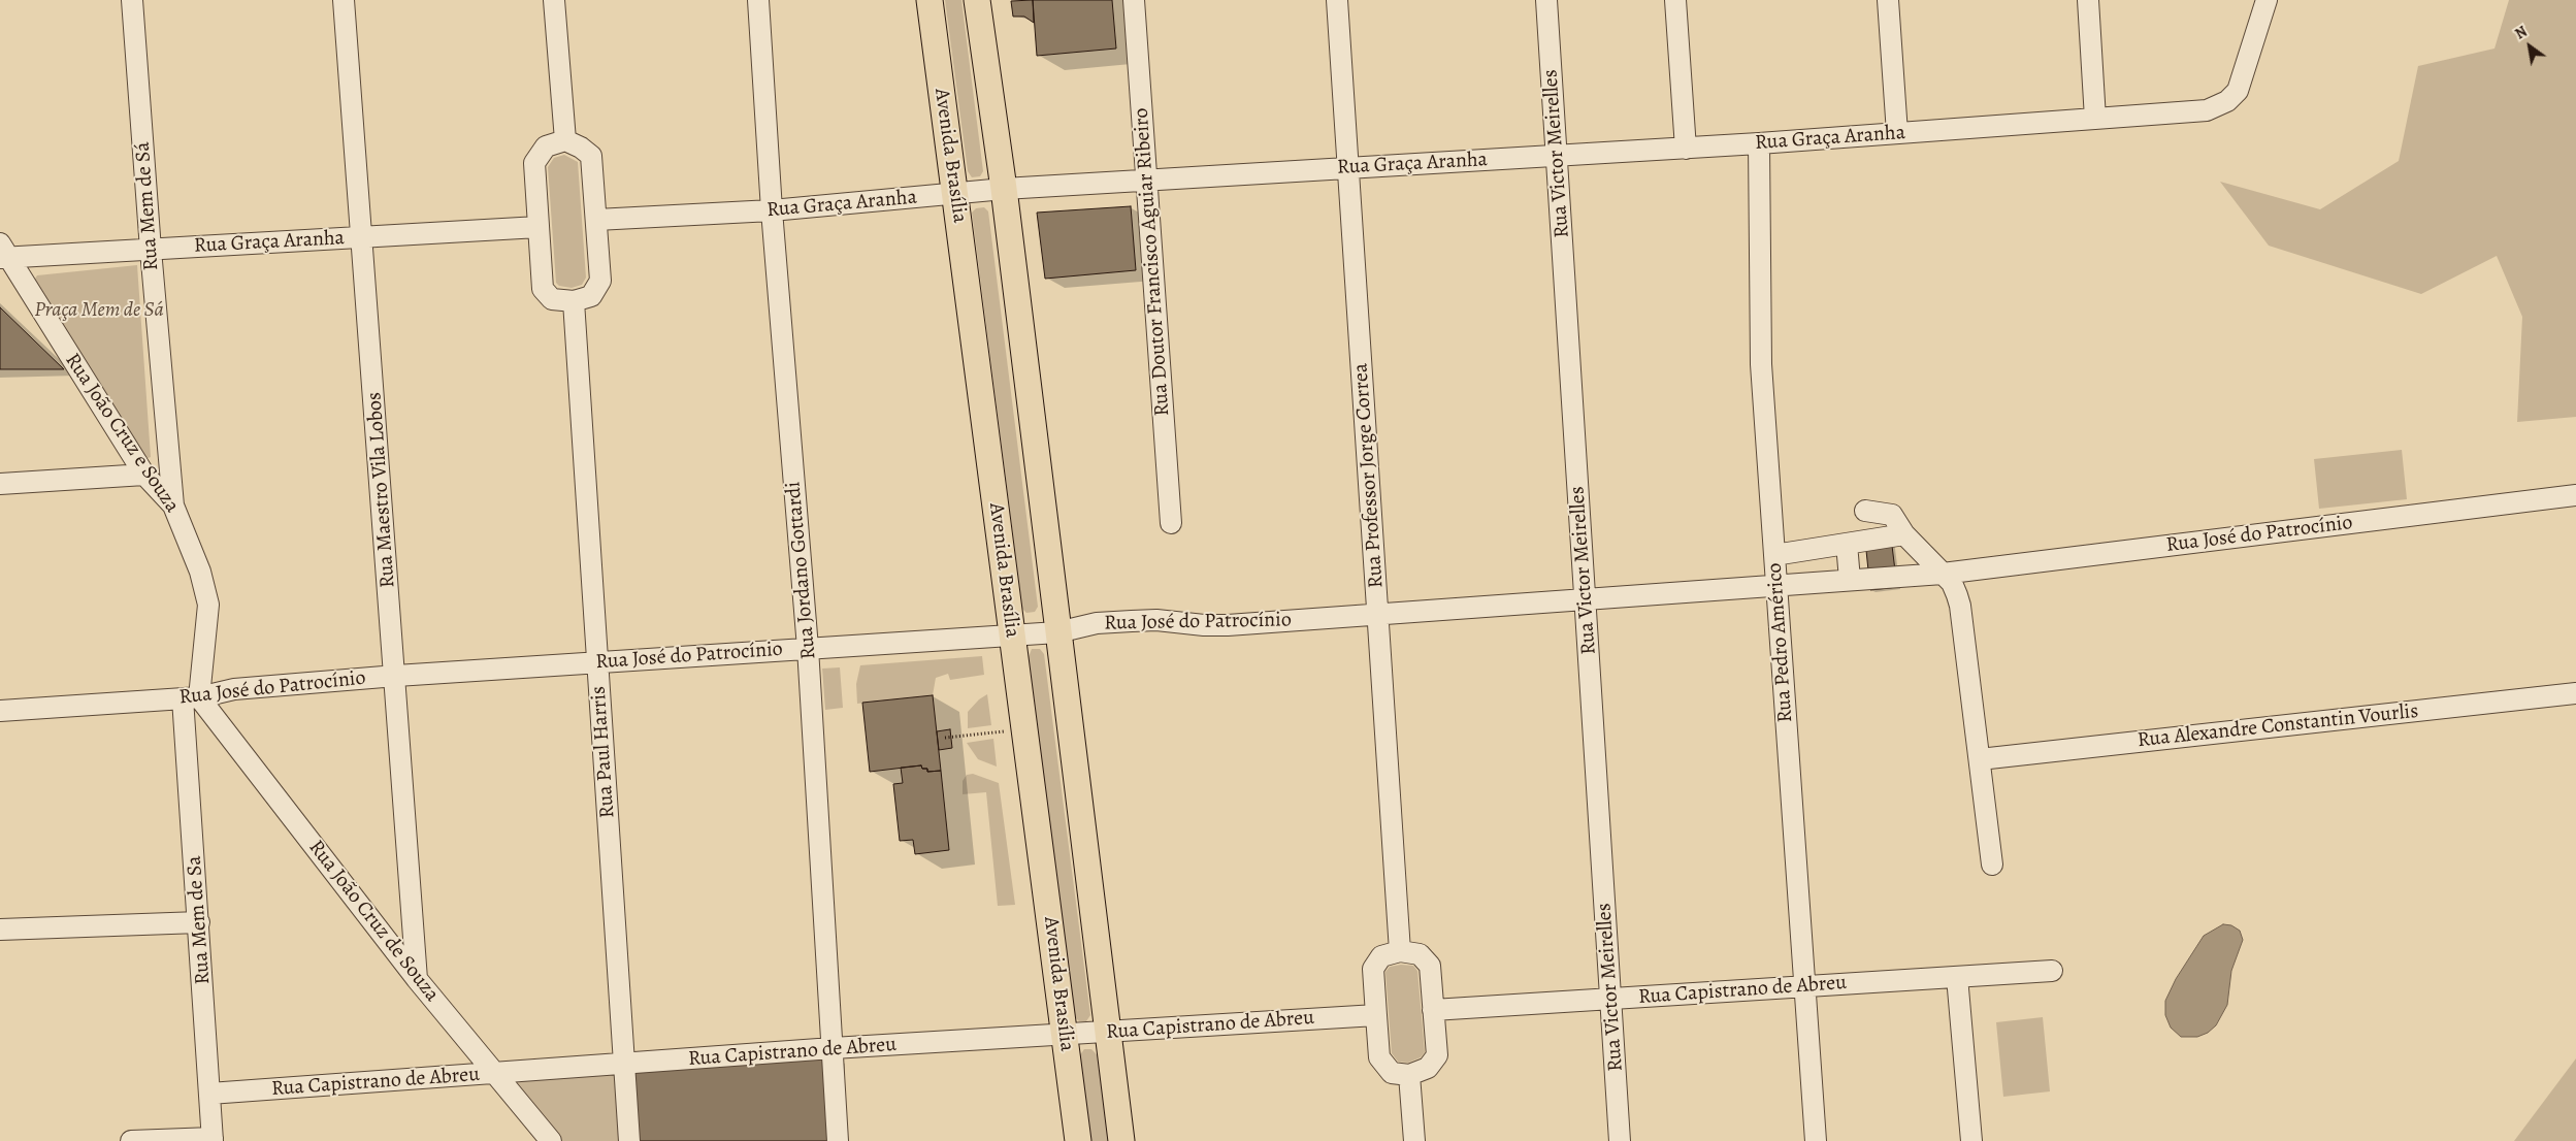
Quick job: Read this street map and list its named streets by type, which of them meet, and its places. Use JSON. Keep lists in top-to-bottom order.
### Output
{
  "streets": {
    "main road": ["Avenida Brasília"],
    "street": [
      "Rua Graça Aranha",
      "Rua Victor Meirelles",
      "Rua Mem de Sá",
      "Rua Doutor Francisco Aguiar Ribeiro",
      "Rua João Cruz e Souza",
      "Rua Professor Jorge Correa",
      "Rua Maestro Vila Lobos",
      "Rua José do Patrocínio",
      "Rua Jordano Gottardi",
      "Rua Pedro Américo",
      "Rua Alexandre Constantin Vourlis",
      "Rua Paul Harris",
      "Rua Mem de Sa",
      "Rua João Cruz de Souza",
      "Rua Capistrano de Abreu"
    ]
  },
  "crossings": [
    ["Rua Graça Aranha", "Rua Victor Meirelles"],
    ["Rua Graça Aranha", "Avenida Brasília"],
    ["Rua Graça Aranha", "Rua Mem de Sá"],
    ["Rua Graça Aranha", "Rua Doutor Francisco Aguiar Ribeiro"],
    ["Rua Graça Aranha", "Rua João Cruz e Souza"],
    ["Rua Graça Aranha", "Rua Professor Jorge Correa"],
    ["Rua Graça Aranha", "Rua Maestro Vila Lobos"],
    ["Rua Graça Aranha", "Rua Jordano Gottardi"],
    ["Rua Graça Aranha", "Rua Pedro Américo"],
    ["Rua Victor Meirelles", "Rua José do Patrocínio"],
    ["Rua Victor Meirelles", "Rua Capistrano de Abreu"],
    ["Avenida Brasília", "Rua José do Patrocínio"],
    ["Avenida Brasília", "Rua Capistrano de Abreu"],
    ["Rua Mem de Sá", "Rua João Cruz e Souza"],
    ["Rua João Cruz e Souza", "Rua José do Patrocínio"],
    ["Rua João Cruz e Souza", "Rua Mem de Sa"],
    ["Rua João Cruz e Souza", "Rua João Cruz de Souza"],
    ["Rua Professor Jorge Correa", "Rua José do Patrocínio"],
    ["Rua Maestro Vila Lobos", "Rua José do Patrocínio"],
    ["Rua Maestro Vila Lobos", "Rua João Cruz de Souza"],
    ["Rua José do Patrocínio", "Rua Jordano Gottardi"],
    ["Rua José do Patrocínio", "Rua Pedro Américo"],
    ["Rua José do Patrocínio", "Rua Paul Harris"],
    ["Rua José do Patrocínio", "Rua Mem de Sa"],
    ["Rua José do Patrocínio", "Rua João Cruz de Souza"],
    ["Rua Jordano Gottardi", "Rua Capistrano de Abreu"],
    ["Rua Pedro Américo", "Rua Capistrano de Abreu"],
    ["Rua Paul Harris", "Rua Capistrano de Abreu"],
    ["Rua Mem de Sa", "Rua João Cruz de Souza"],
    ["Rua Mem de Sa", "Rua Capistrano de Abreu"],
    ["Rua João Cruz de Souza", "Rua Capistrano de Abreu"]
  ],
  "parks": ["Praça Mem de Sá"],
  "north": "top left"
}
